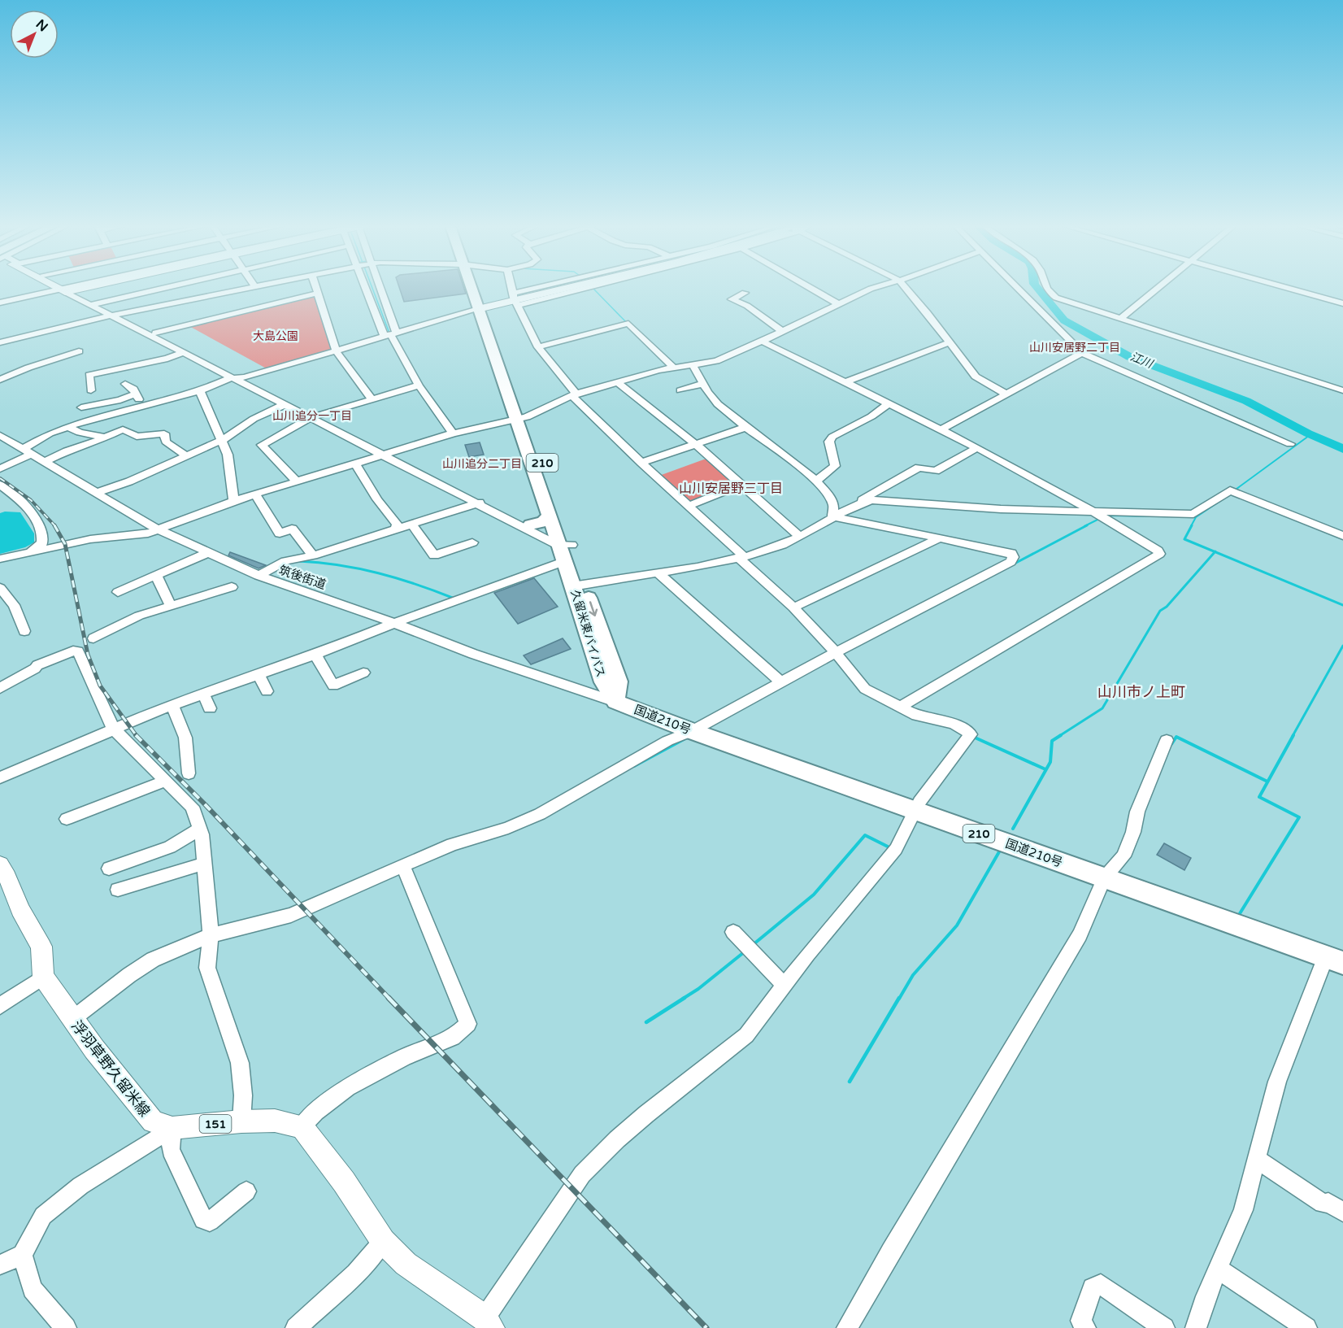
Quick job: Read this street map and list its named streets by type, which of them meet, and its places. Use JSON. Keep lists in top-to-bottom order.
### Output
{
  "streets": {
    "highway": ["210", "久留米東バイパス", "国道210号"],
    "main road": ["浮羽草野久留米線", "151"],
    "street": ["筑後街道"]
  },
  "crossings": [
    ["筑後街道", "久留米東バイパス"],
    ["筑後街道", "国道210号"],
    ["久留米東バイパス", "国道210号"]
  ],
  "districts": [
    "山川安居野二丁目",
    "山川追分一丁目",
    "山川追分二丁目",
    "山川安居野三丁目",
    "山川市ノ上町"
  ],
  "water": ["江川"],
  "parks": ["大島公園"],
  "north": "top right"
}
